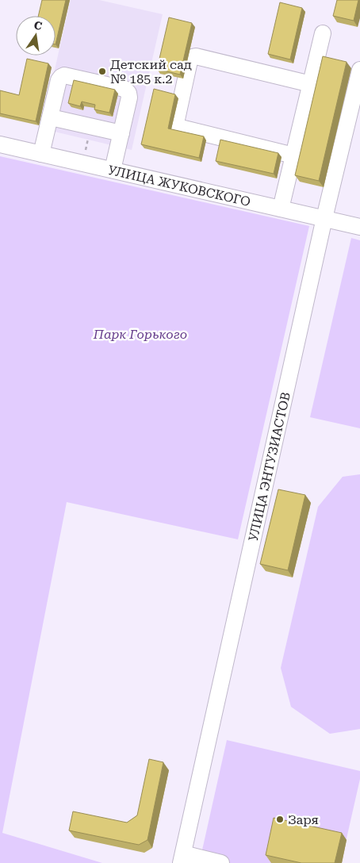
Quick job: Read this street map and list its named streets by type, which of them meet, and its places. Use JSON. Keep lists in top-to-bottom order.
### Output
{
  "streets": {
    "street": ["УЛИЦА ЖУКОВСКОГО", "УЛИЦА ЭНТУЗИАСТОВ"]
  },
  "crossings": [
    ["УЛИЦА ЖУКОВСКОГО", "УЛИЦА ЭНТУЗИАСТОВ"]
  ],
  "parks": ["Парк Горького"],
  "places": ["Детский сад № 185 к.2", "Заря"],
  "north": "top"
}
